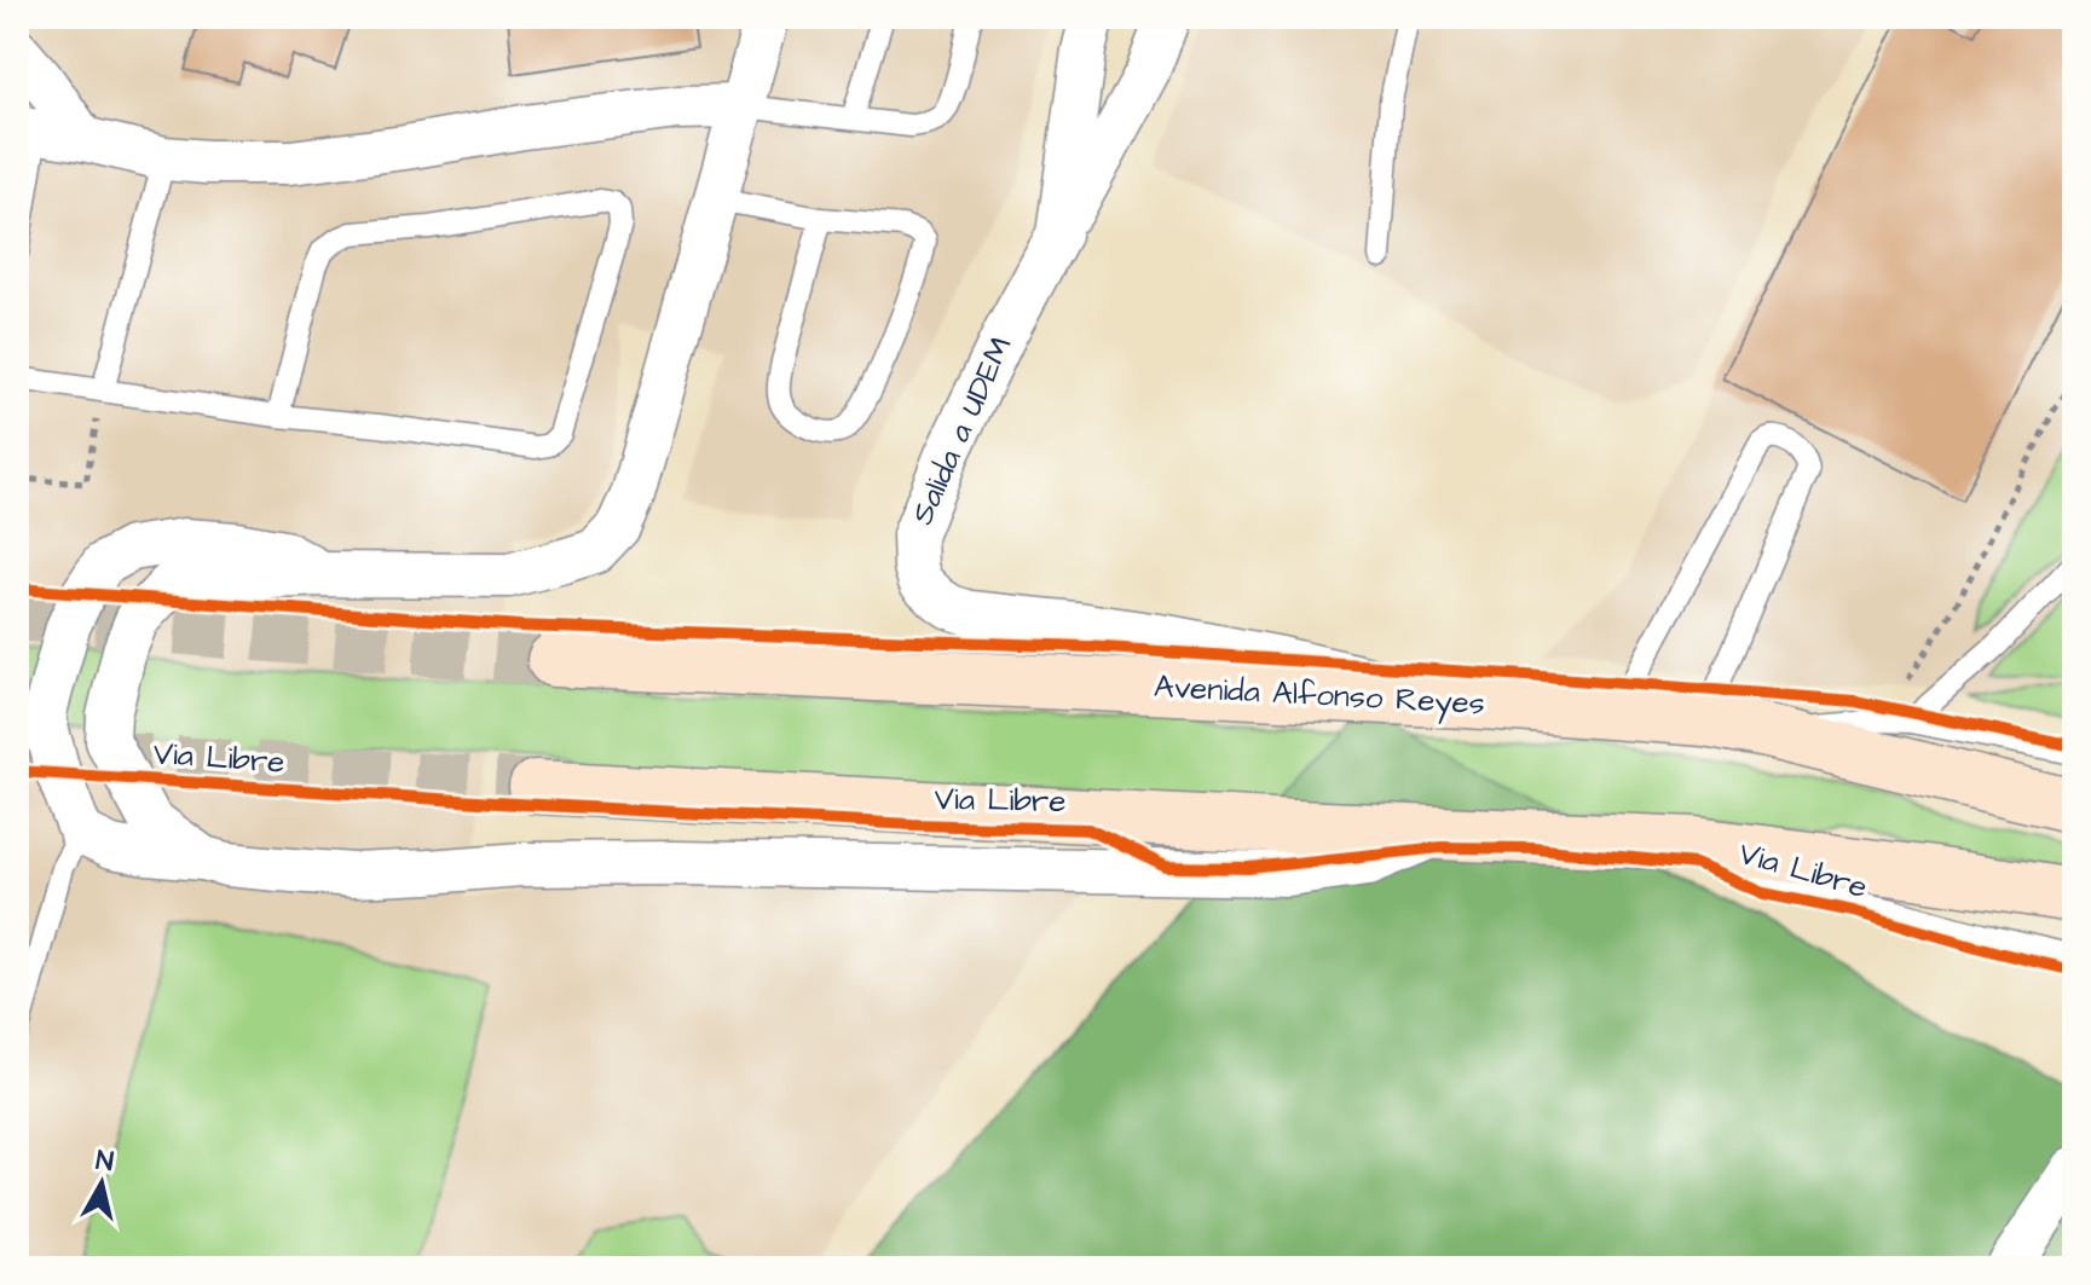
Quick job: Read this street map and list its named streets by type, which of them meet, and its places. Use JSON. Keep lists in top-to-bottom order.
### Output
{
  "streets": {
    "main road": ["Avenida Alfonso Reyes"],
    "street": ["Salida a UDEM"],
    "cycle path": ["Via Libre"]
  },
  "crossings": [
    ["Salida a UDEM", "Avenida Alfonso Reyes"]
  ],
  "north": "top"
}
